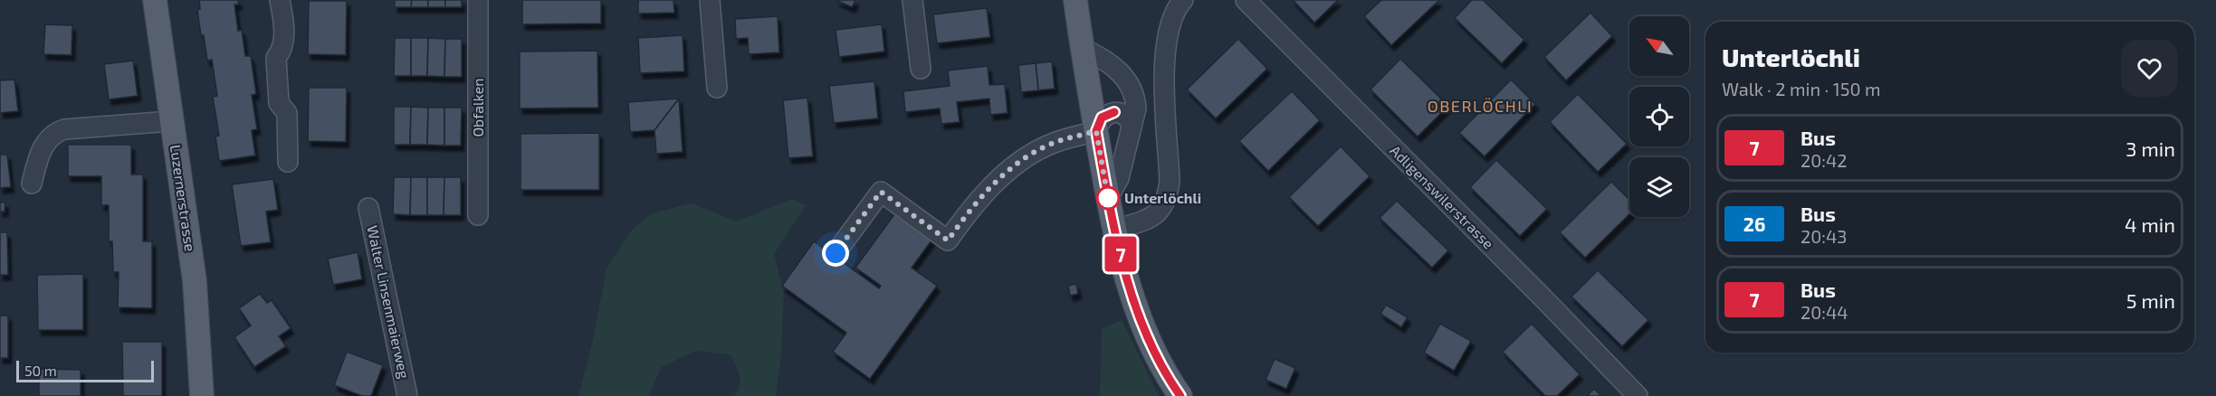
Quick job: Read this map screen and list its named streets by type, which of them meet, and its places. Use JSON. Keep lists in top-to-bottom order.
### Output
{
  "streets": {
    "main road": ["Luzernerstrasse"],
    "street": ["Obfalken", "Adligenswilerstrasse", "Walter Linsenmaierweg"]
  },
  "districts": ["OBERLÖCHLI"],
  "places": ["Unterlöchli"],
  "lines": ["bus line 7"],
  "scale_bar": "50 m",
  "north": "top left",
  "page": {
    "on_map": "7",
    "heading": ["Unterlöchli", "Walk · 2 min · 150 m"],
    "list": [
      {
        "mark": "7",
        "name": "Bus",
        "note": "20:42",
        "value": "3 min"
      },
      {
        "mark": "26",
        "name": "Bus",
        "note": "20:43",
        "value": "4 min"
      },
      {
        "mark": "7",
        "name": "Bus",
        "note": "20:44",
        "value": "5 min"
      }
    ],
    "scale": "50 m"
  }
}
